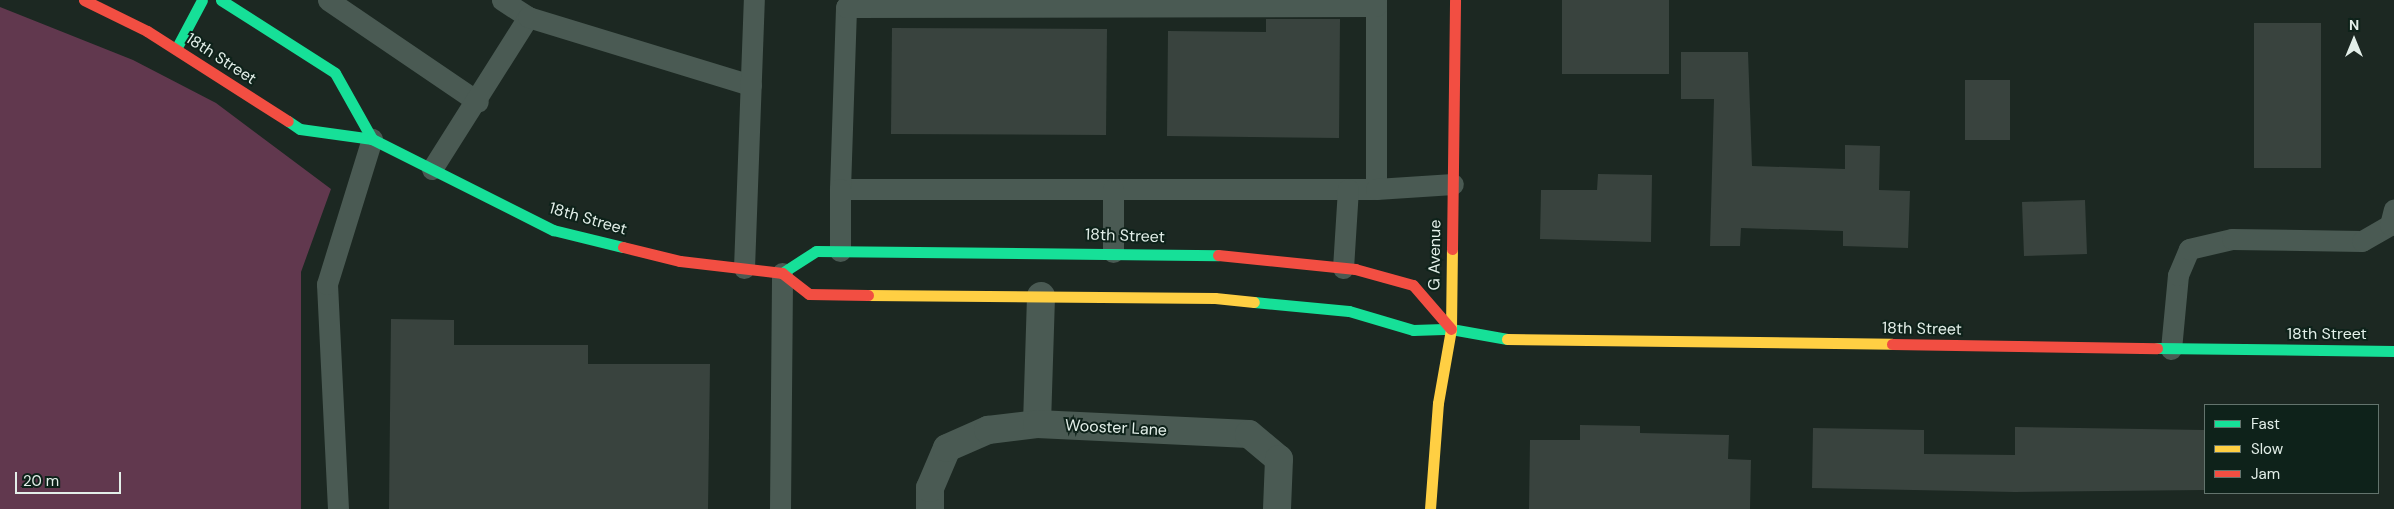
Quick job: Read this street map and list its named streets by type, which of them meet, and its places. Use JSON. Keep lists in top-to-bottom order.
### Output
{
  "streets": {
    "street": ["18th Street", "G Avenue", "Wooster Lane"]
  },
  "crossings": [
    ["18th Street", "G Avenue"]
  ],
  "legend": ["Fast", "Slow", "Jam"],
  "scale_bar": "20 m",
  "north": "top"
}
